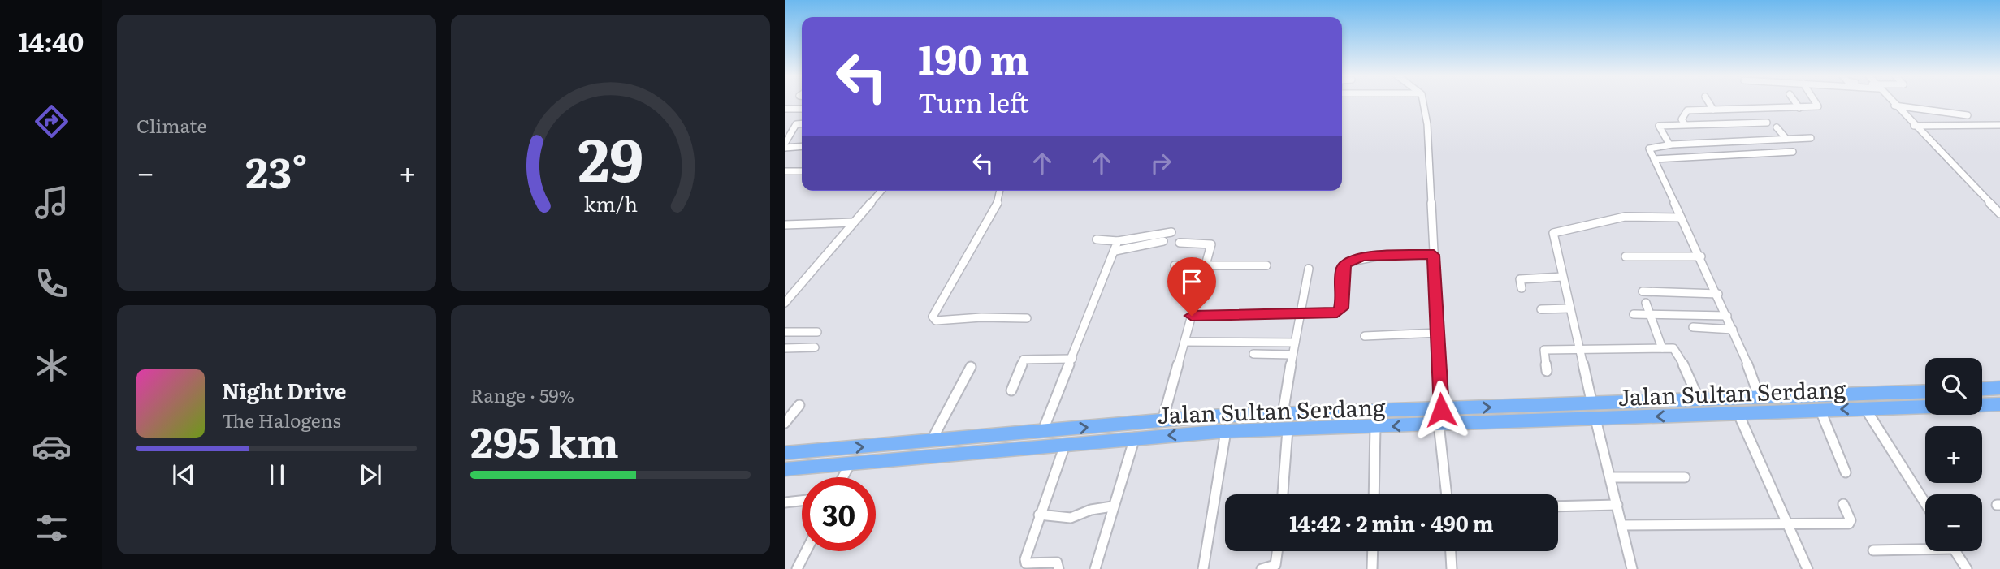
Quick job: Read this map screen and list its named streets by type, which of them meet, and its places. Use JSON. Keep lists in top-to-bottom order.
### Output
{
  "streets": {
    "highway": ["Jalan Sultan Serdang"]
  },
  "page": {
    "tabs": "14:40",
    "tile": [
      "Climate",
      ["Range · 59%", "295 km"]
    ],
    "turn": ["190 m", "Turn left"],
    "heat": ["−", "23°", "+"],
    "map_buttons": ["+", "−"],
    "song": ["Night Drive", "The Halogens"],
    "limit": "30",
    "trip": "14:42 · 2 min · 490 m",
    "gauge": ["29", "km/h"]
  }
}
